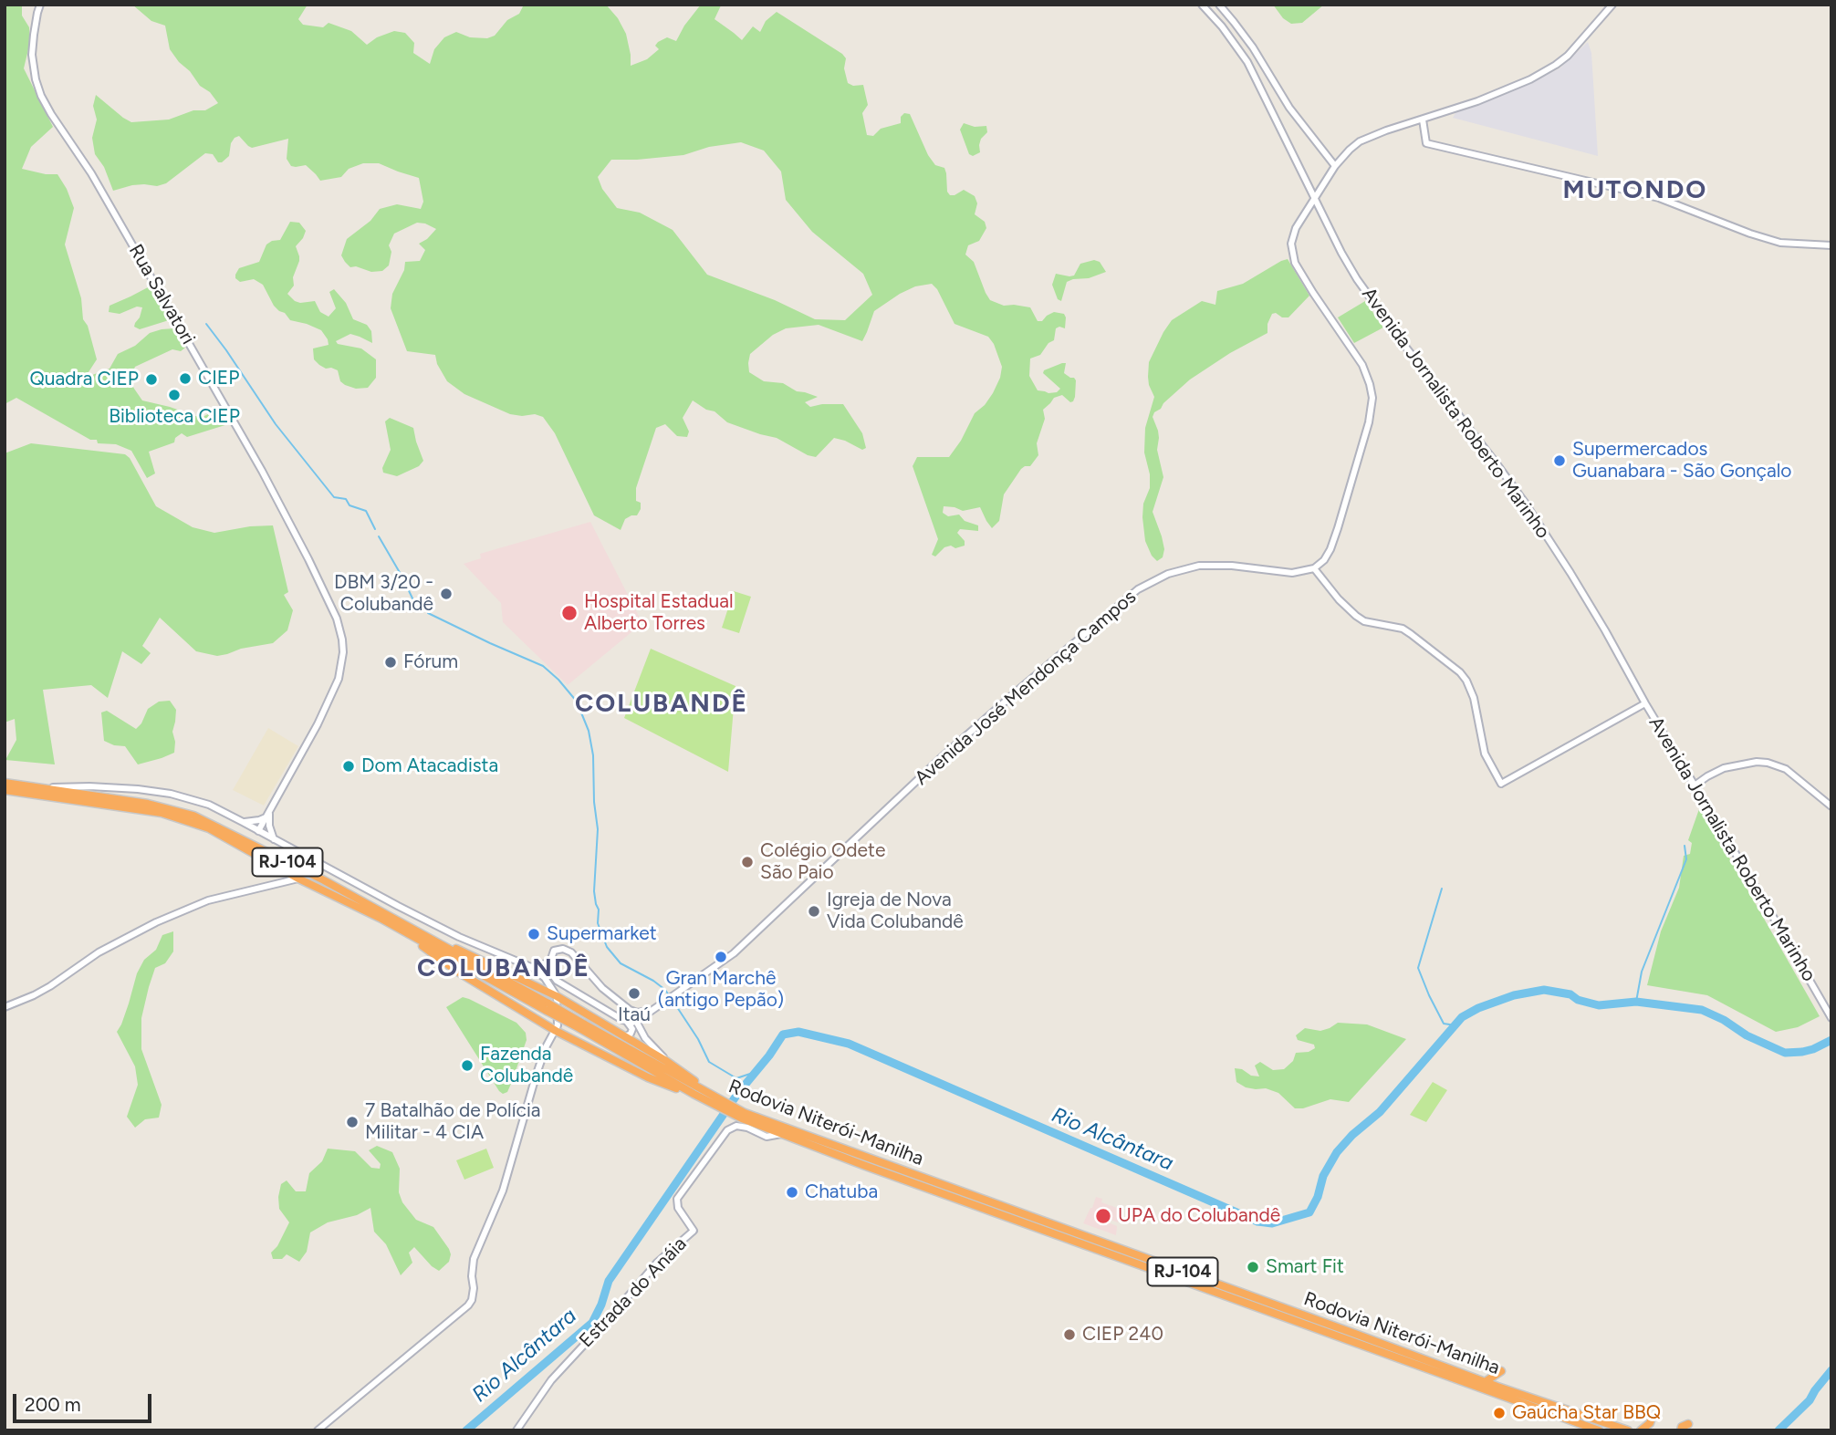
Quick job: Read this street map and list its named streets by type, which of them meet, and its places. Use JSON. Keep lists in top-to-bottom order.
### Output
{
  "streets": {
    "highway": ["RJ-104", "Rodovia Niterói-Manilha"],
    "main road": [
      "Rua Salvatori",
      "Avenida Jornalista Roberto Marinho",
      "Avenida José Mendonça Campos",
      "Estrada do Anáia"
    ]
  },
  "crossings": [
    ["Rodovia Niterói-Manilha", "Estrada do Anáia"]
  ],
  "districts": ["MUTONDO", "COLUBANDÊ", "COLUBANDÊ"],
  "water": ["Rio Alcântara"],
  "places": [
    "CIEP",
    "Quadra CIEP",
    "Biblioteca CIEP",
    "Supermercados Guanabara - São Gonçalo",
    "DBM 3/20 - Colubandê",
    "Hospital Estadual Alberto Torres",
    "Fórum",
    "Dom Atacadista",
    "Colégio Odete São Paio",
    "Igreja de Nova Vida Colubandê",
    "Supermarket",
    "Gran Marchê (antigo Pepão)",
    "Itaú",
    "Fazenda Colubandê",
    "7 Batalhão de Polícia Militar - 4 CIA",
    "Chatuba",
    "UPA do Colubandê",
    "Smart Fit",
    "CIEP 240",
    "Gaúcha Star BBQ"
  ],
  "scale_bar": "200 m"
}
